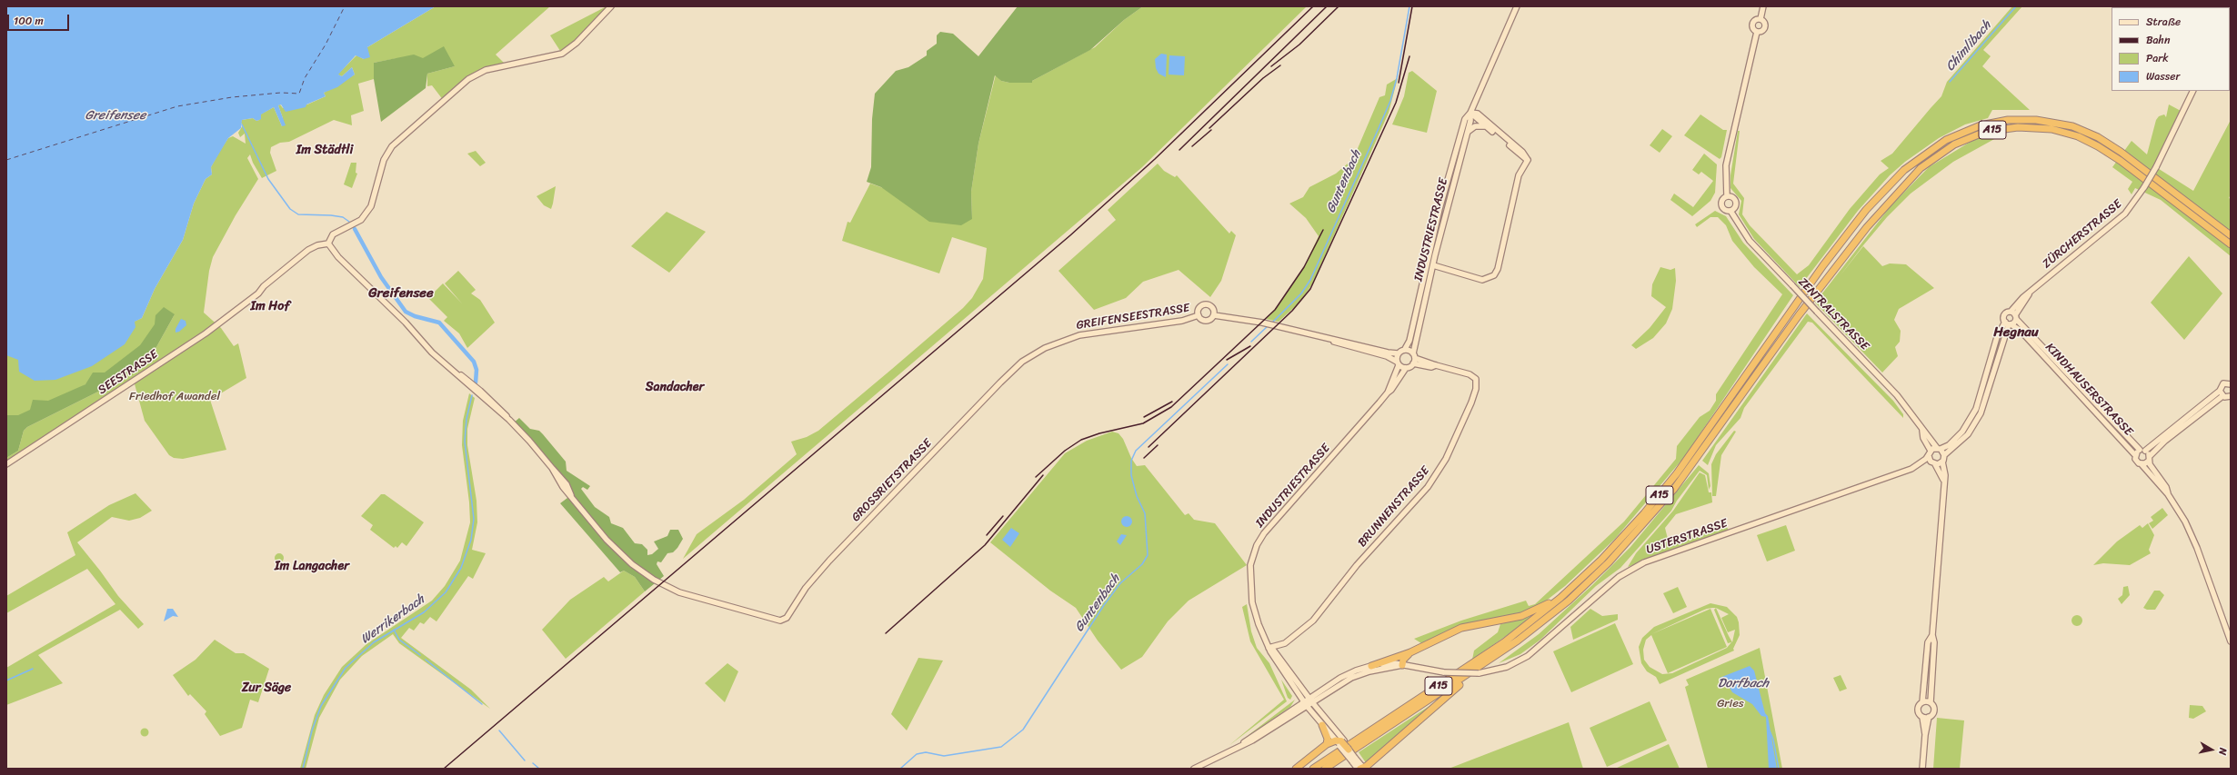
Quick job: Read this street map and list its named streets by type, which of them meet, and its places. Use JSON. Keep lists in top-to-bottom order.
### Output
{
  "streets": {
    "highway": ["A15"],
    "main road": [
      "INDUSTRIESTRASSE",
      "ZÜRCHERSTRASSE",
      "ZENTRALSTRASSE",
      "GREIFENSEESTRASSE",
      "SEESTRASSE",
      "KINDHAUSERSTRASSE",
      "GROSSRIETSTRASSE",
      "BRUNNENSTRASSE",
      "USTERSTRASSE"
    ]
  },
  "crossings": [
    ["INDUSTRIESTRASSE", "BRUNNENSTRASSE"],
    ["INDUSTRIESTRASSE", "USTERSTRASSE"],
    ["ZÜRCHERSTRASSE", "KINDHAUSERSTRASSE"],
    ["ZENTRALSTRASSE", "USTERSTRASSE"],
    ["GREIFENSEESTRASSE", "GROSSRIETSTRASSE"],
    ["SEESTRASSE", "GROSSRIETSTRASSE"],
    ["KINDHAUSERSTRASSE", "USTERSTRASSE"]
  ],
  "districts": [
    "Im Städtli",
    "Greifensee",
    "Im Hof",
    "Hegnau",
    "Sandacher",
    "Im Langacher",
    "Zur Säge"
  ],
  "water": [
    "Chimlibach",
    "Greifensee",
    "Guntenbach",
    "Werrikerbach",
    "Dorfbach"
  ],
  "parks": ["Friedhof Awandel", "Gries"],
  "legend": [
    "Straße",
    "Bahn",
    "Park",
    "Wasser"
  ],
  "scale_bar": "100 m",
  "north": "right"
}
